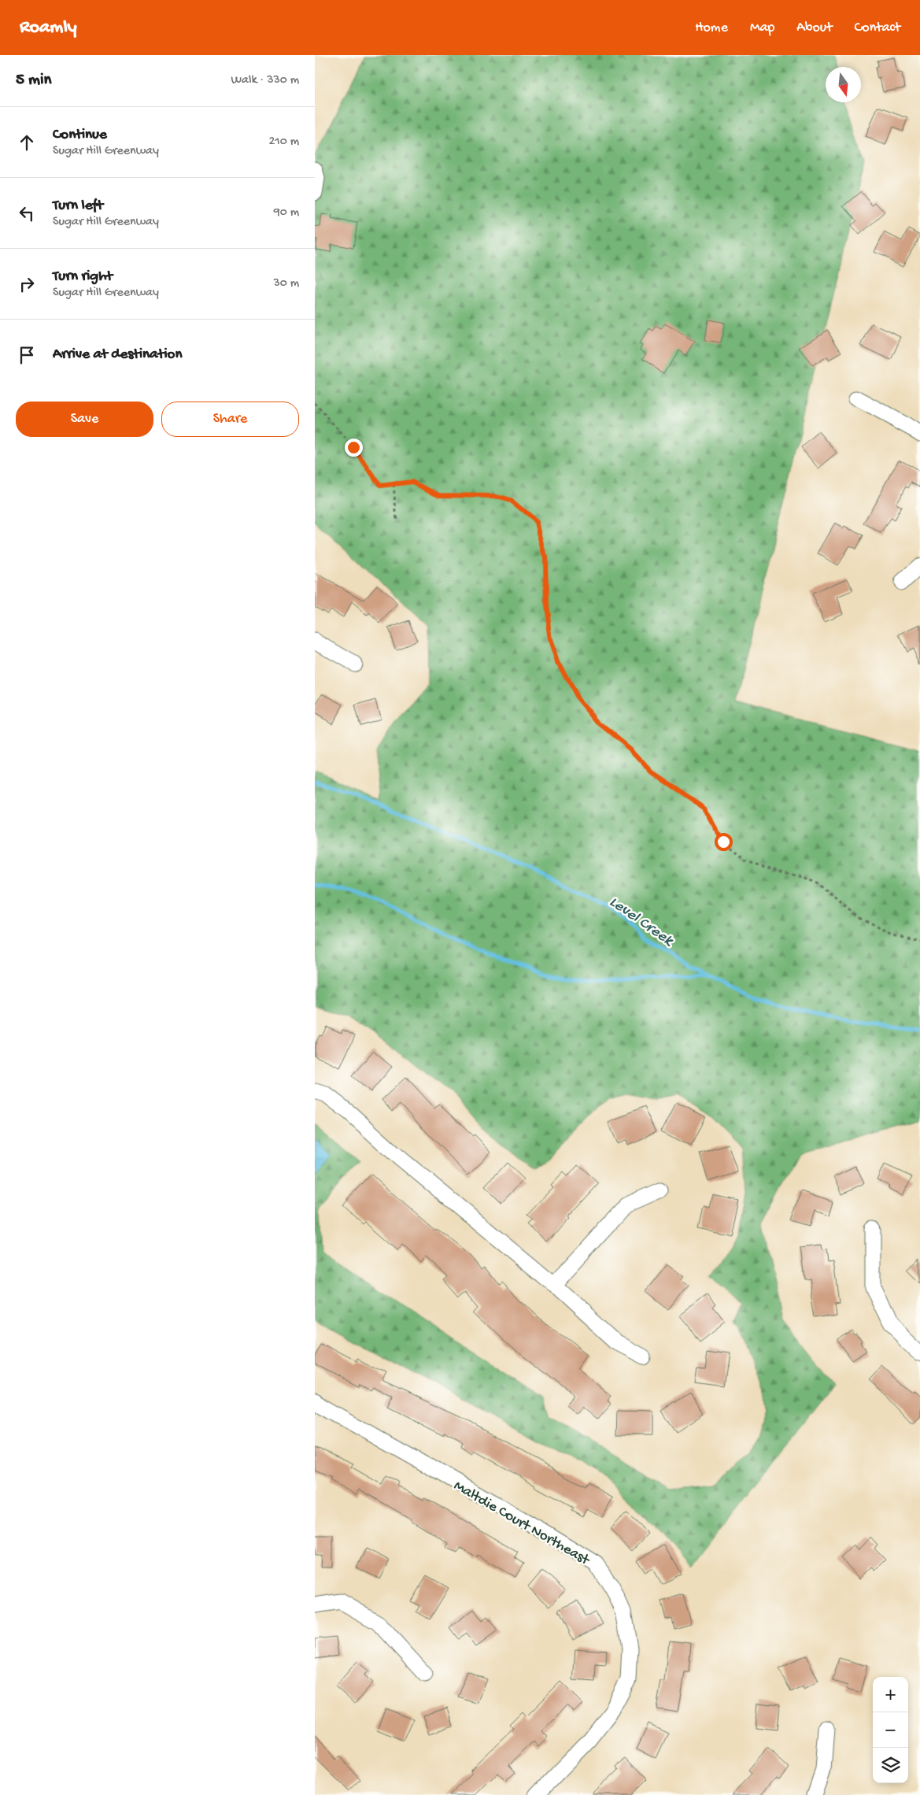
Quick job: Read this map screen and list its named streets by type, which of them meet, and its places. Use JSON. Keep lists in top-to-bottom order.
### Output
{
  "streets": {
    "street": ["Maltdie Court Northeast"]
  },
  "water": ["Level Creek"],
  "north": "bottom",
  "page": {
    "header": "Roamly",
    "nav": [
      "Home",
      "Map",
      "About",
      "Contact"
    ],
    "heading": ["5 min", "Walk · 330 m"],
    "list": [
      ["Continue", "Sugar Hill Greenway", "210 m"],
      ["Turn left", "Sugar Hill Greenway", "90 m"],
      ["Turn right", "Sugar Hill Greenway", "30 m"],
      "Arrive at destination"
    ],
    "buttons": ["Save", "Share"],
    "map_buttons": ["+", "−"]
  }
}
